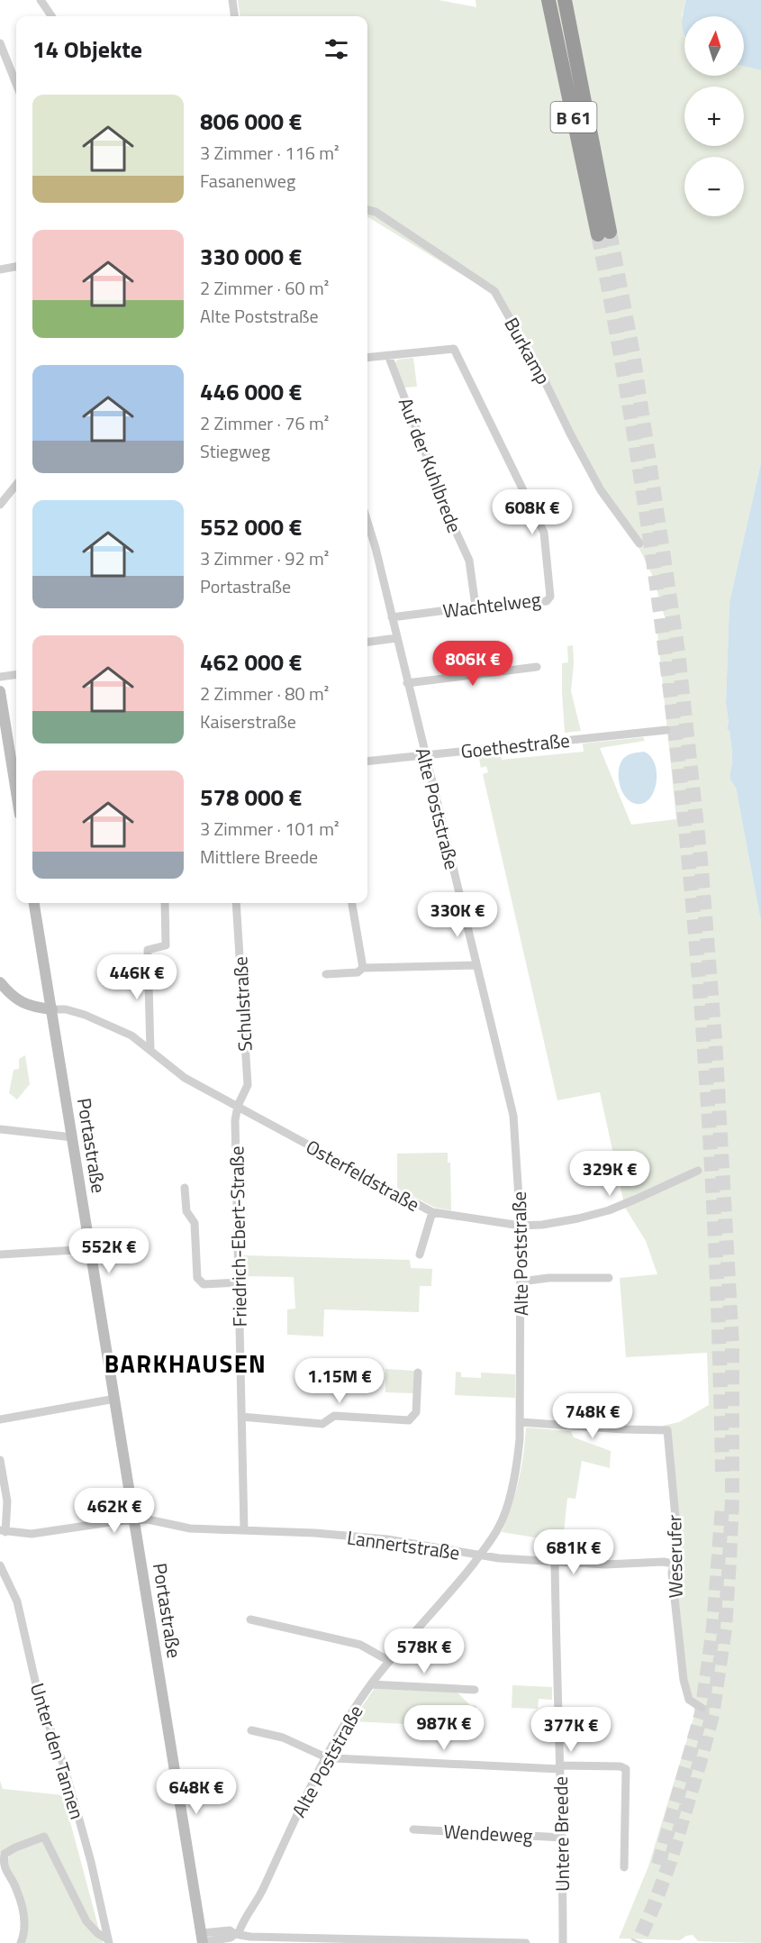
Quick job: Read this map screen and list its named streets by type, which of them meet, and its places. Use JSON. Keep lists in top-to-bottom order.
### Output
{
  "streets": {
    "highway": ["B 61"],
    "main road": ["Portastraße"],
    "street": [
      "Burkamp",
      "Auf der Kuhlbrede",
      "Wachtelweg",
      "Goethestraße",
      "Alte Poststraße",
      "Schulstraße",
      "Osterfeldstraße",
      "Friedrich-Ebert-Straße",
      "Lannertstraße",
      "Weserufer",
      "Unter den Tannen",
      "Wendeweg",
      "Untere Breede"
    ]
  },
  "crossings": [
    ["Auf der Kuhlbrede", "Wachtelweg"],
    ["Wachtelweg", "Alte Poststraße"],
    ["Goethestraße", "Alte Poststraße"],
    ["Alte Poststraße", "Osterfeldstraße"],
    ["Alte Poststraße", "Lannertstraße"],
    ["Alte Poststraße", "Weserufer"],
    ["Schulstraße", "Osterfeldstraße"],
    ["Schulstraße", "Friedrich-Ebert-Straße"],
    ["Portastraße", "Osterfeldstraße"],
    ["Portastraße", "Lannertstraße"],
    ["Osterfeldstraße", "Friedrich-Ebert-Straße"],
    ["Friedrich-Ebert-Straße", "Lannertstraße"],
    ["Lannertstraße", "Weserufer"],
    ["Lannertstraße", "Untere Breede"],
    ["Wendeweg", "Untere Breede"]
  ],
  "districts": ["BARKHAUSEN"],
  "north": "top",
  "page": {
    "map_buttons": ["+", "−"],
    "heading": "14 Objekte",
    "list": [
      {
        "name": "806 000 €",
        "note": "3 Zimmer · 116 m² · Fasanenweg"
      },
      {
        "name": "330 000 €",
        "note": "2 Zimmer · 60 m² · Alte Poststraße"
      },
      {
        "name": "446 000 €",
        "note": "2 Zimmer · 76 m² · Stiegweg"
      },
      {
        "name": "552 000 €",
        "note": "3 Zimmer · 92 m² · Portastraße"
      },
      {
        "name": "462 000 €",
        "note": "2 Zimmer · 80 m² · Kaiserstraße"
      },
      {
        "name": "578 000 €",
        "note": "3 Zimmer · 101 m² · Mittlere Breede"
      }
    ],
    "price": [
      "608K €",
      "806K €",
      "330K €",
      "446K €",
      "329K €",
      "552K €",
      "1.15M €",
      "748K €",
      "462K €",
      "681K €",
      "578K €",
      "987K €",
      "377K €",
      "648K €"
    ]
  }
}
